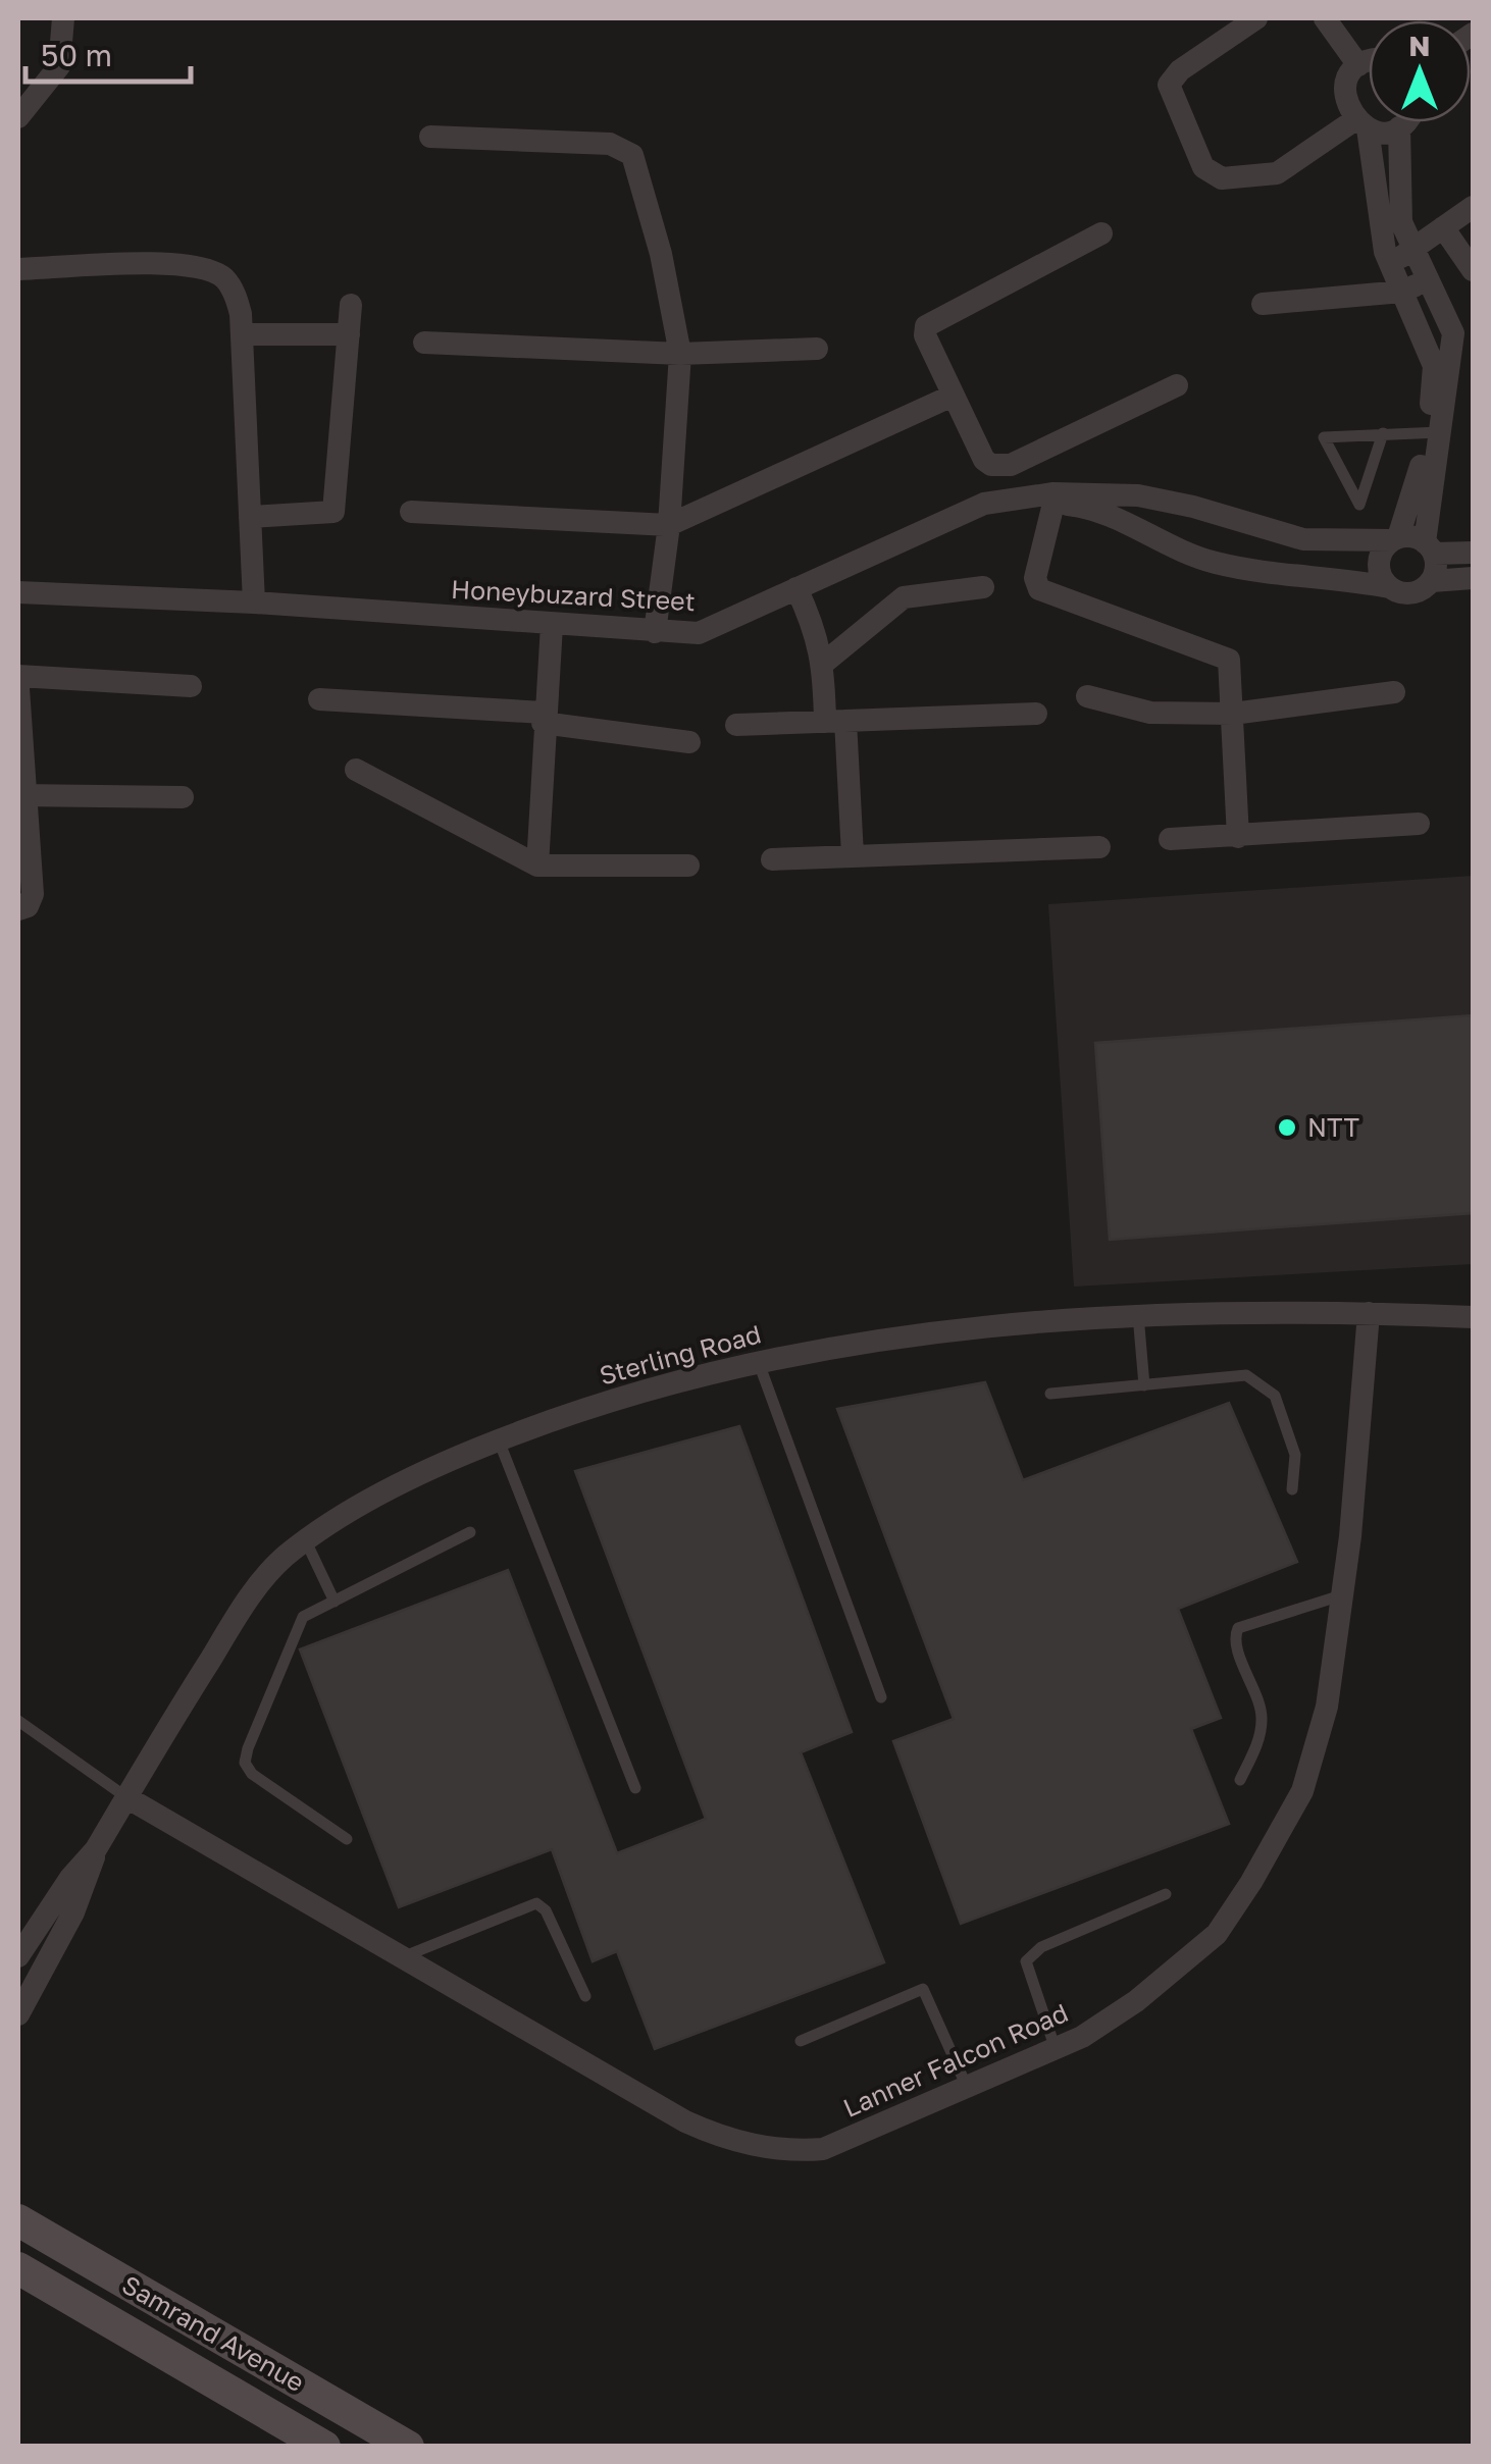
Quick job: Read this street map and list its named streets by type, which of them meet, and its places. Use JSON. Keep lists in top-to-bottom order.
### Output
{
  "streets": {
    "main road": ["Samrand Avenue"],
    "street": ["Honeybuzard Street", "Sterling Road", "Lanner Falcon Road"]
  },
  "crossings": [
    ["Sterling Road", "Lanner Falcon Road"]
  ],
  "places": ["NTT"],
  "scale_bar": "50 m",
  "north": "top"
}
